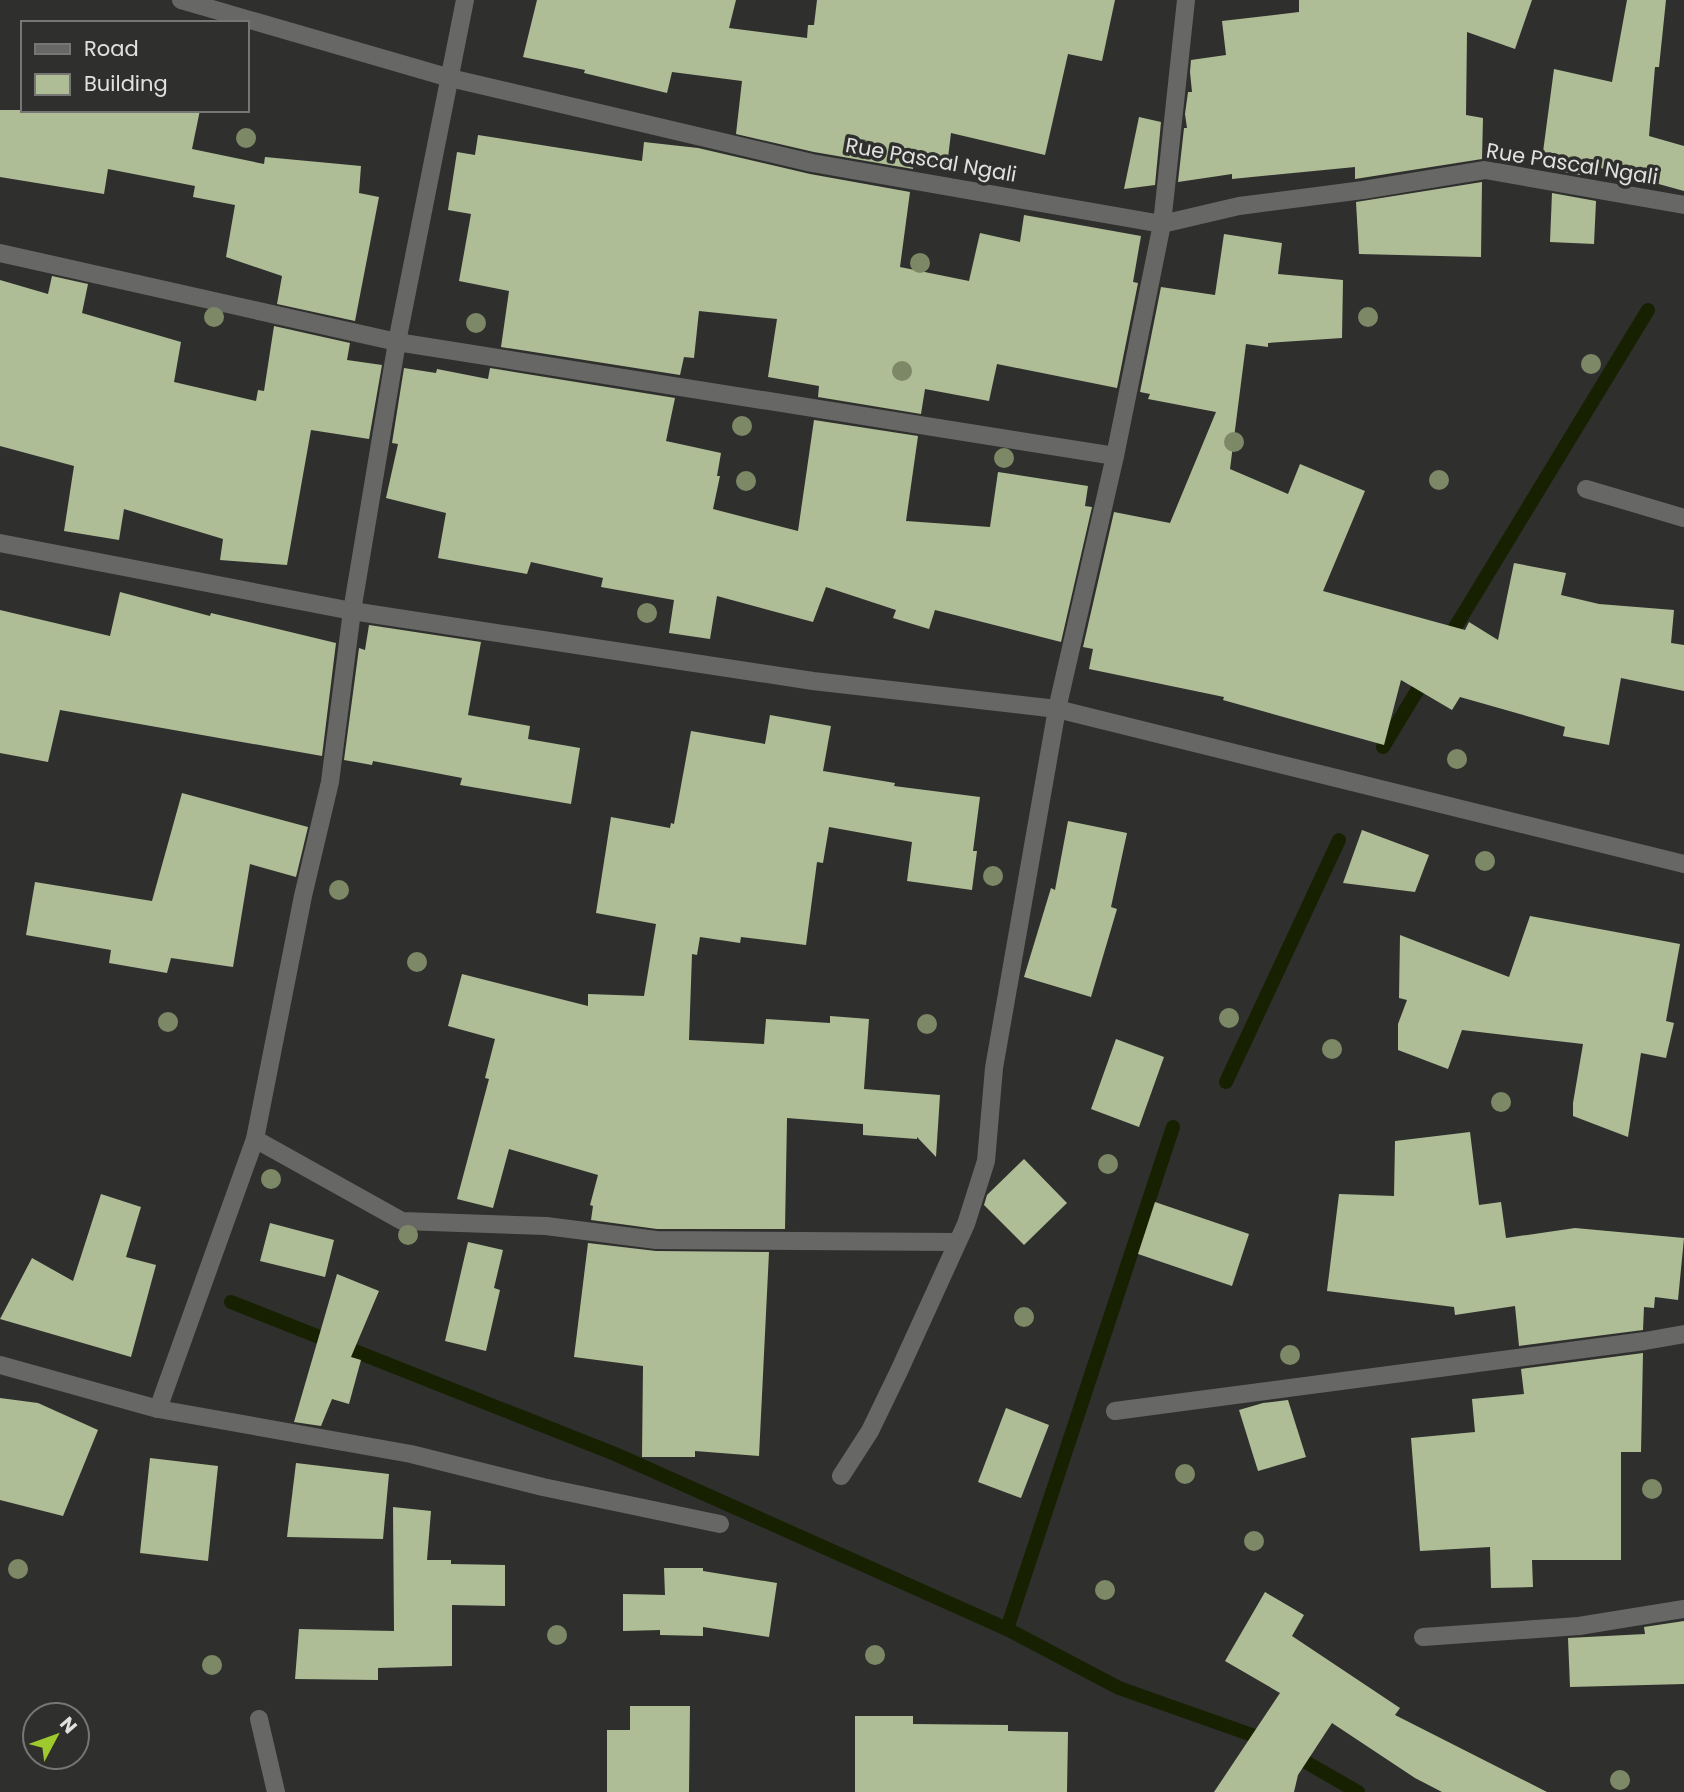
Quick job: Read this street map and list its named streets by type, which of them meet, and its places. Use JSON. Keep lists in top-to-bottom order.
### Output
{
  "streets": {
    "street": ["Rue Pascal Ngali"]
  },
  "legend": ["Road", "Building"],
  "north": "top right"
}
